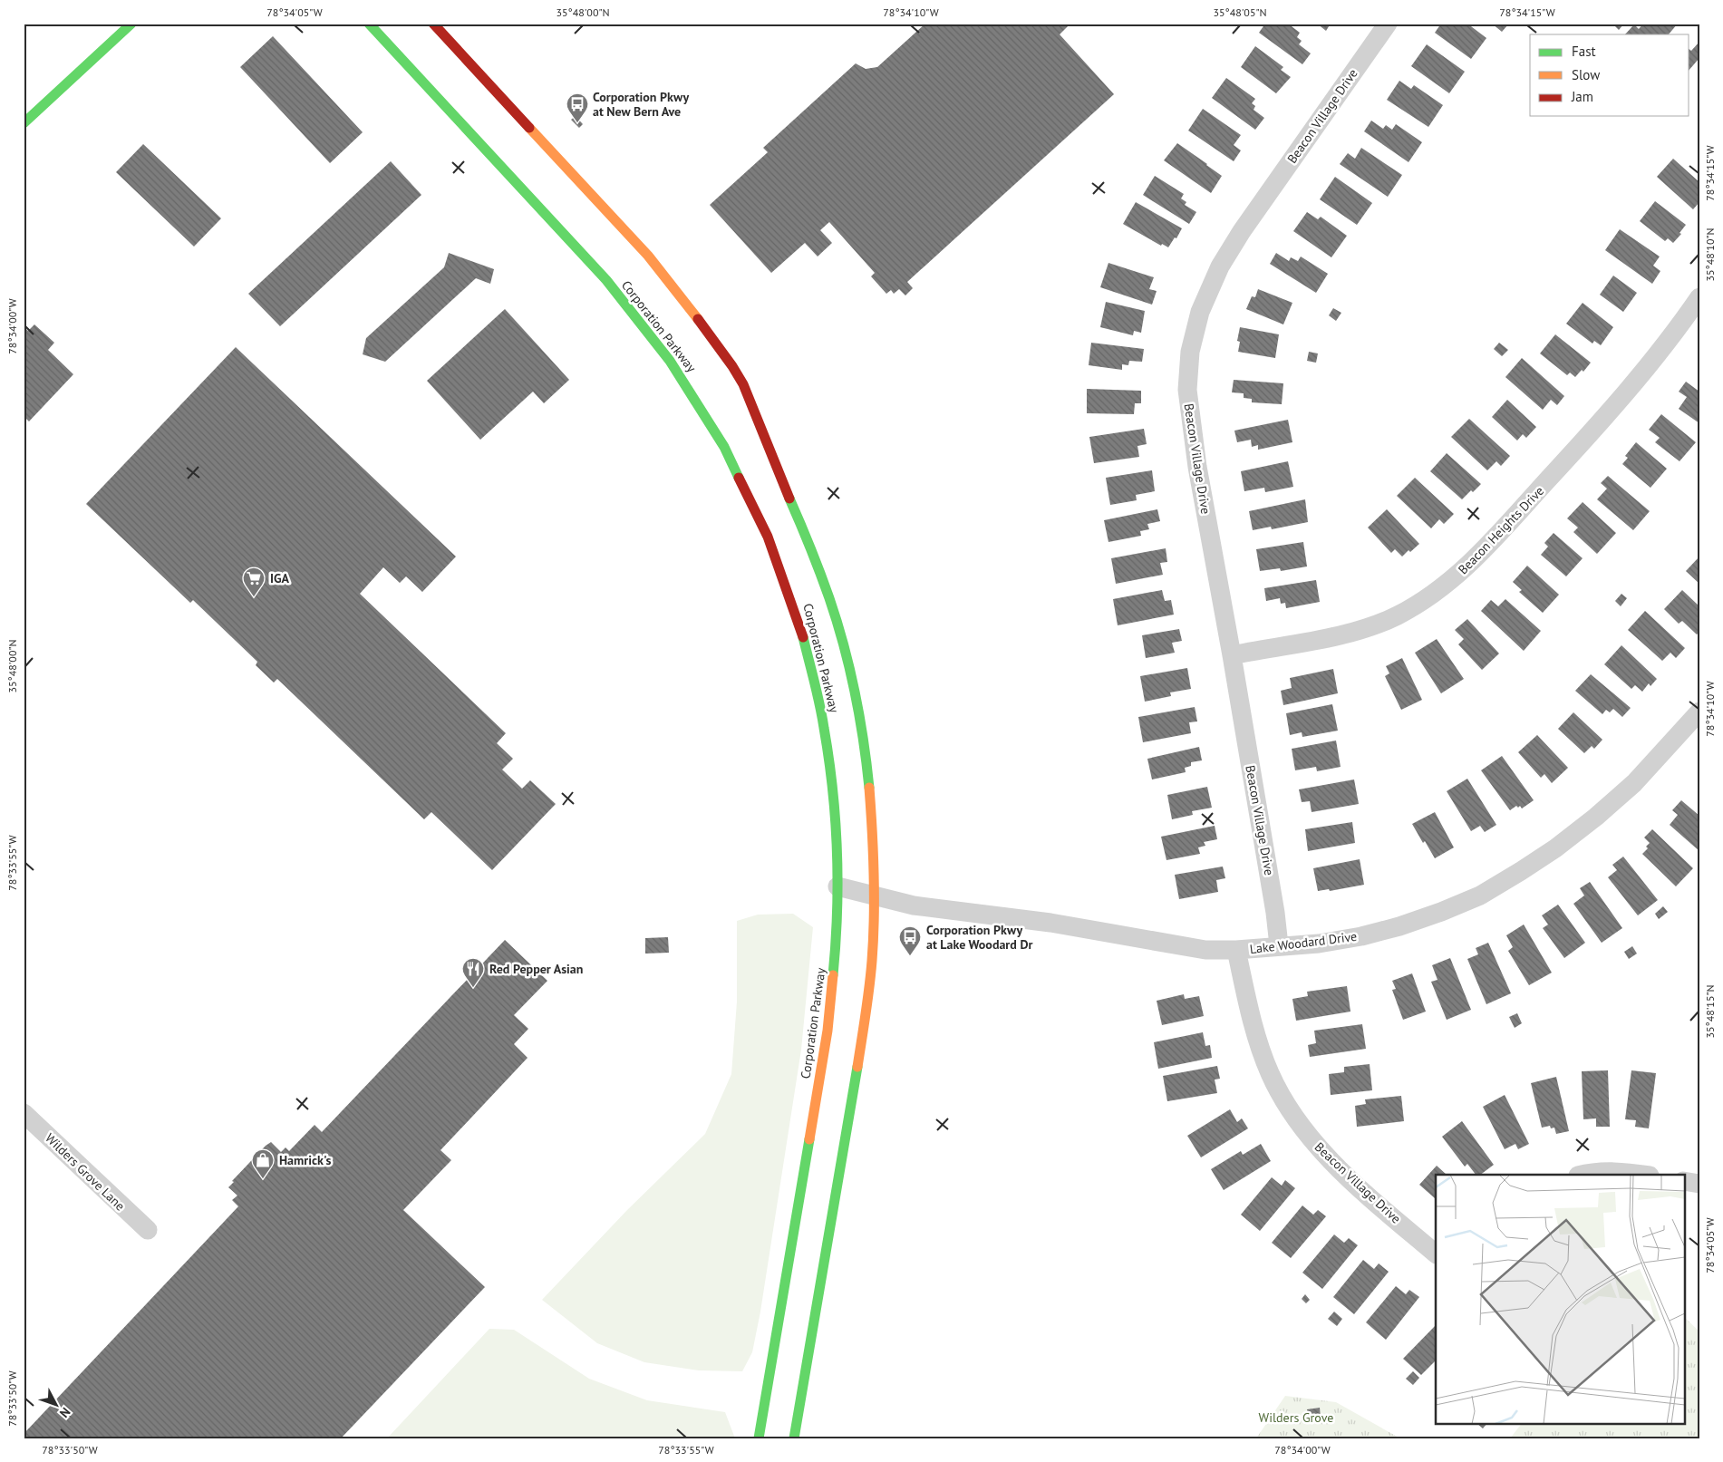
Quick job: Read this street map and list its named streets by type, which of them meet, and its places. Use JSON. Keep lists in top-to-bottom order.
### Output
{
  "streets": {
    "main road": ["Corporation Parkway"],
    "street": [
      "Beacon Village Drive",
      "Beacon Heights Drive",
      "Lake Woodard Drive",
      "Wilders Grove Lane"
    ]
  },
  "crossings": [
    ["Beacon Village Drive", "Beacon Heights Drive"],
    ["Beacon Village Drive", "Lake Woodard Drive"],
    ["Corporation Parkway", "Lake Woodard Drive"]
  ],
  "parks": ["Wilders Grove"],
  "places": {
    "bus stop": ["Corporation Pkwy at New Bern Ave", "Corporation Pkwy at Lake Woodard Dr"],
    "supermarket": ["IGA"],
    "restaurant": ["Red Pepper Asian"],
    "shop": ["Hamrick's"]
  },
  "legend": ["Fast", "Slow", "Jam"],
  "north": "bottom right",
  "coordinates": [
    "78°34'05\"W",
    "35°48'00\"N",
    "78°34'10\"W",
    "35°48'05\"N",
    "78°34'15\"W",
    "35°48'10\"N",
    "78°34'00\"W",
    "78°33'55\"W",
    "35°48'15\"N",
    "78°33'50\"W"
  ]
}
